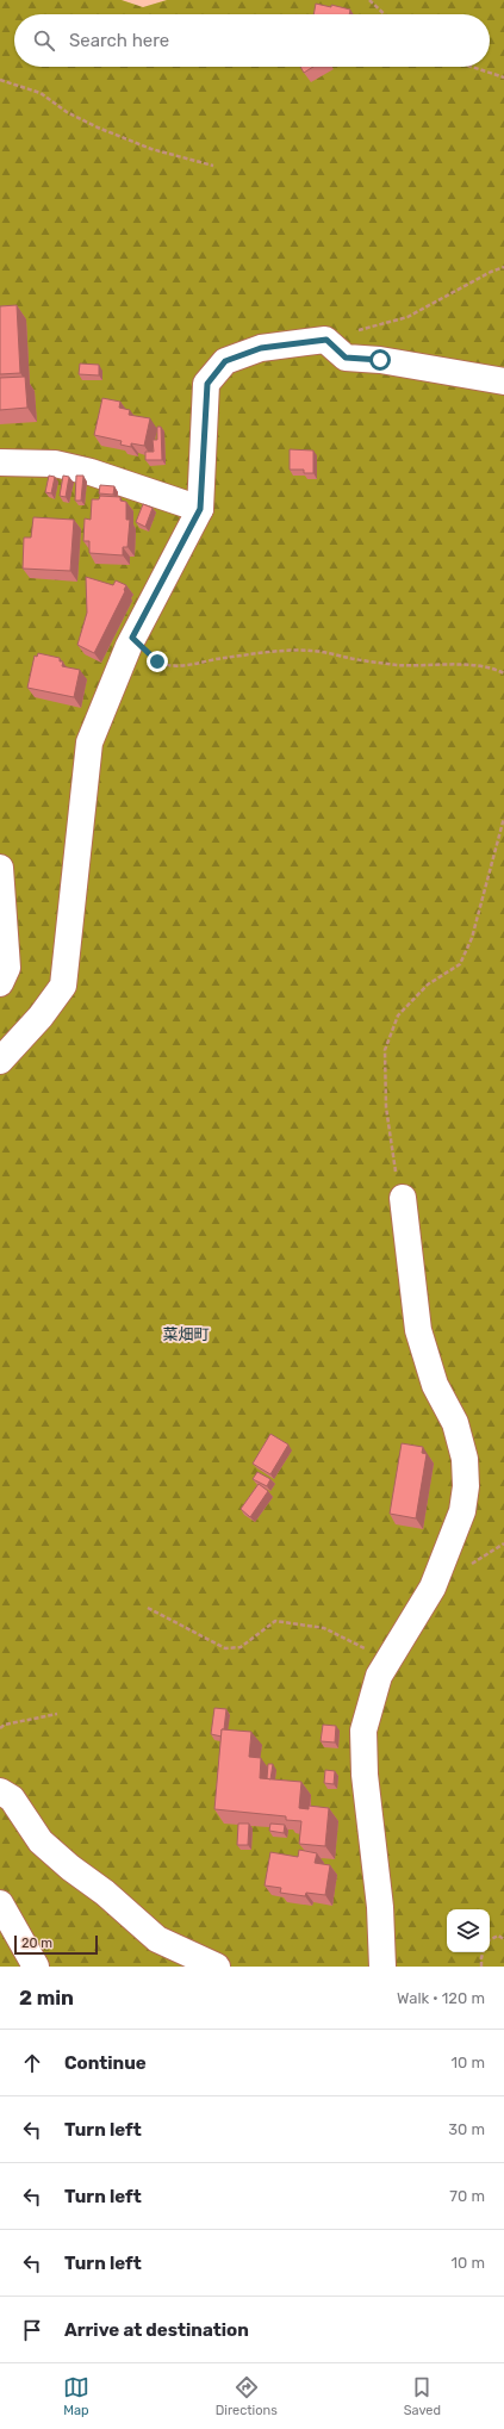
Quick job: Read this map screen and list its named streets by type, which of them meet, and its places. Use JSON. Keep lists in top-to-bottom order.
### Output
{
  "districts": ["菜畑町"],
  "scale_bar": "20 m",
  "page": {
    "search": "Search here",
    "scale": "20 m",
    "heading": ["2 min", "Walk · 120 m"],
    "list": [
      ["Continue", "10 m"],
      ["Turn left", "30 m"],
      ["Turn left", "70 m"],
      ["Turn left", "10 m"],
      "Arrive at destination"
    ],
    "nav": ["Map", "Directions", "Saved"]
  }
}
